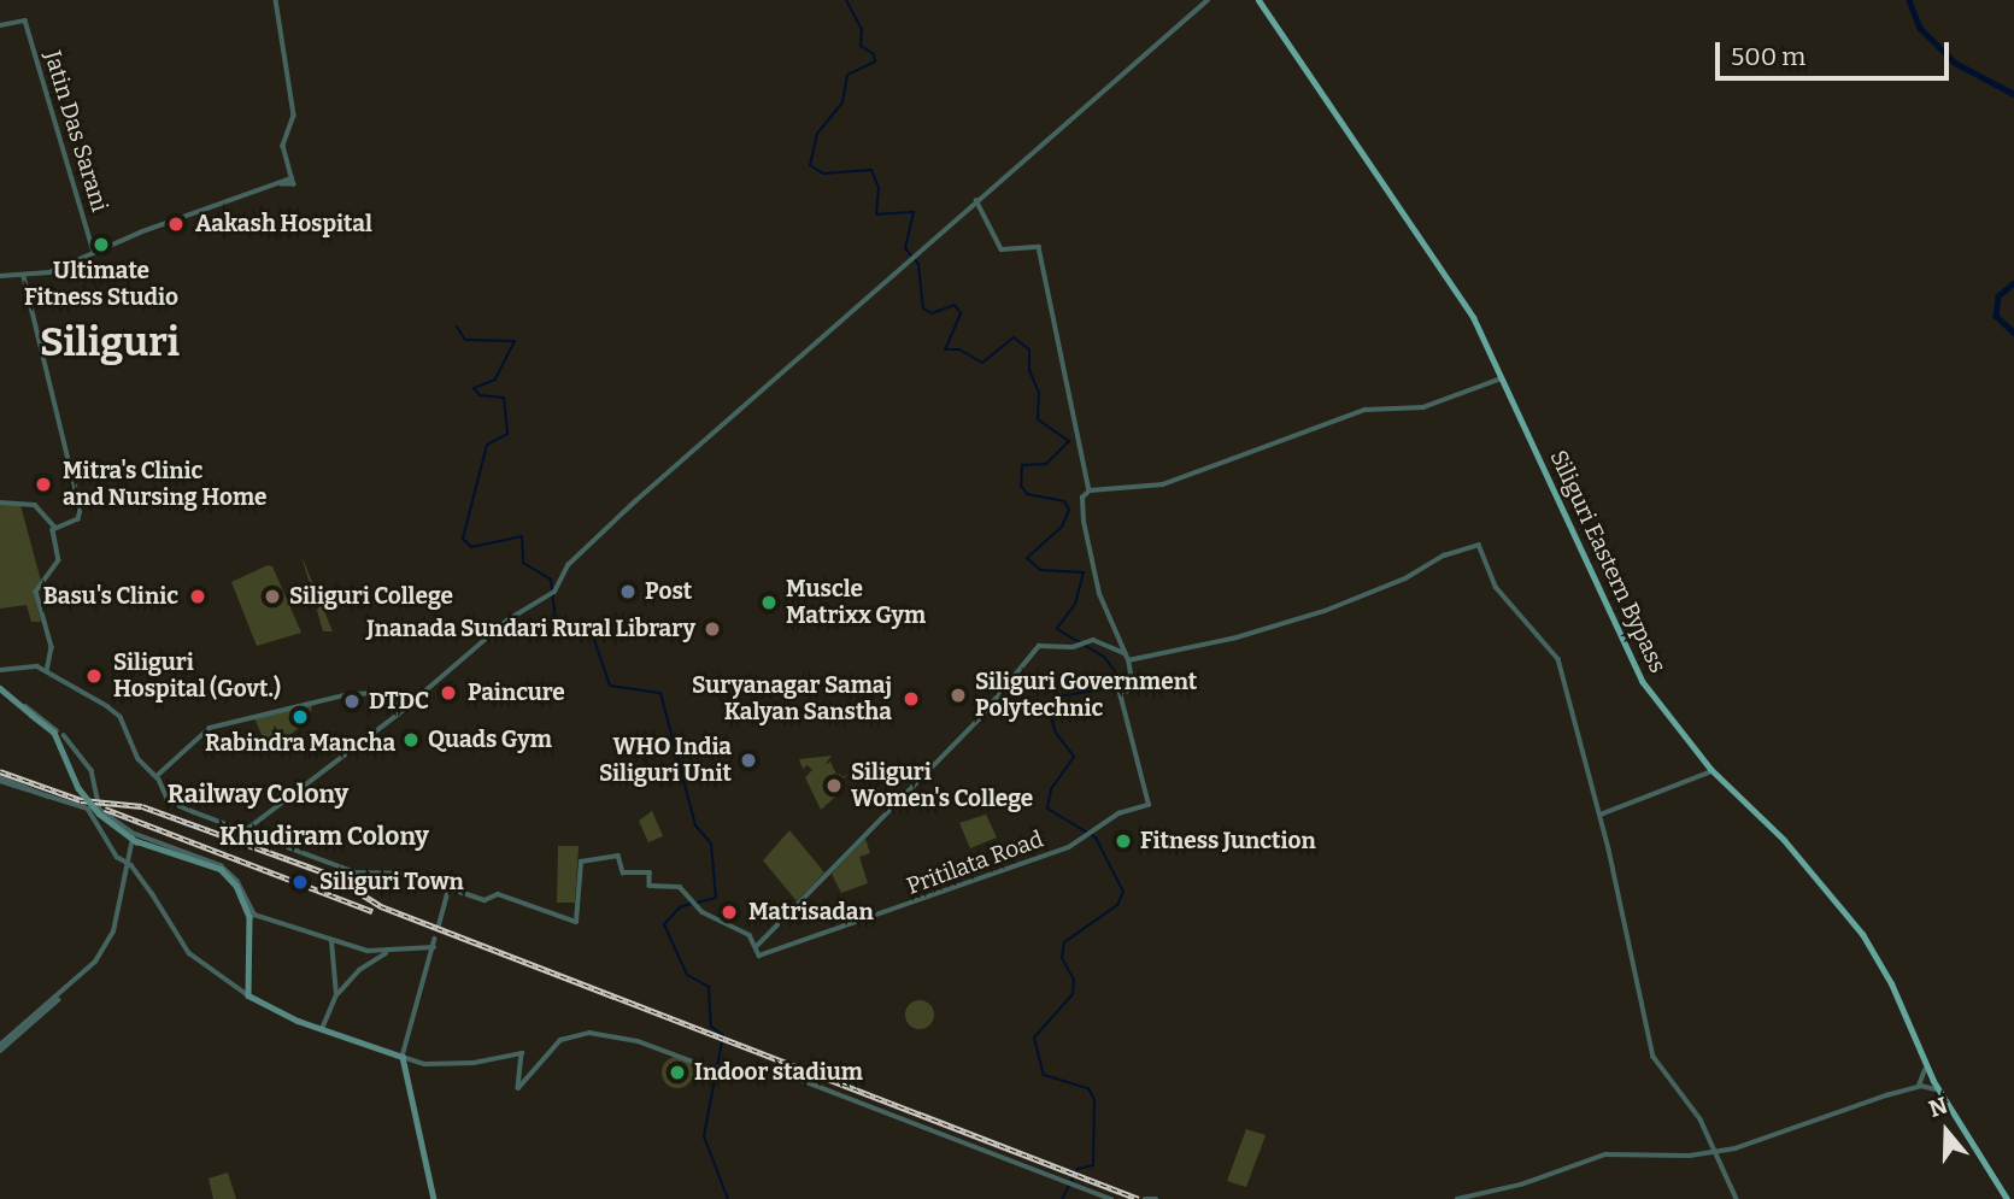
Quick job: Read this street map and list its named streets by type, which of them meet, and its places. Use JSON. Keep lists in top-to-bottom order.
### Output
{
  "streets": {
    "main road": ["Siliguri Eastern Bypass"],
    "street": ["Jatin Das Sarani", "Pritilata Road"]
  },
  "districts": ["Siliguri", "Railway Colony", "Khudiram Colony"],
  "places": [
    "Aakash Hospital",
    "Ultimate Fitness Studio",
    "Mitra's Clinic and Nursing Home",
    "Post",
    "Basu's Clinic",
    "Siliguri College",
    "Muscle Matrixx Gym",
    "Jnanada Sundari Rural Library",
    "Siliguri Hospital (Govt.)",
    "Paincure",
    "Siliguri Government Polytechnic",
    "Suryanagar Samaj Kalyan Sanstha",
    "DTDC",
    "Rabindra Mancha",
    "Quads Gym",
    "WHO India Siliguri Unit",
    "Siliguri Women's College",
    "Fitness Junction",
    "Siliguri Town",
    "Matrisadan",
    "Indoor stadium"
  ],
  "scale_bar": "500 m",
  "north": "top"
}
